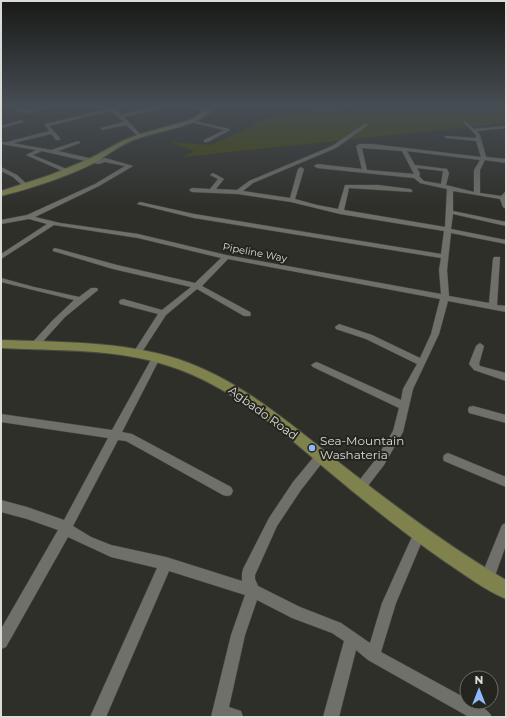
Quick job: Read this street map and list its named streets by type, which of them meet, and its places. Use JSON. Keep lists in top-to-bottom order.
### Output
{
  "streets": {
    "main road": ["Agbado Road"],
    "street": ["Pipeline Way"]
  },
  "places": ["Sea-Mountain Washateria"],
  "north": "top"
}
